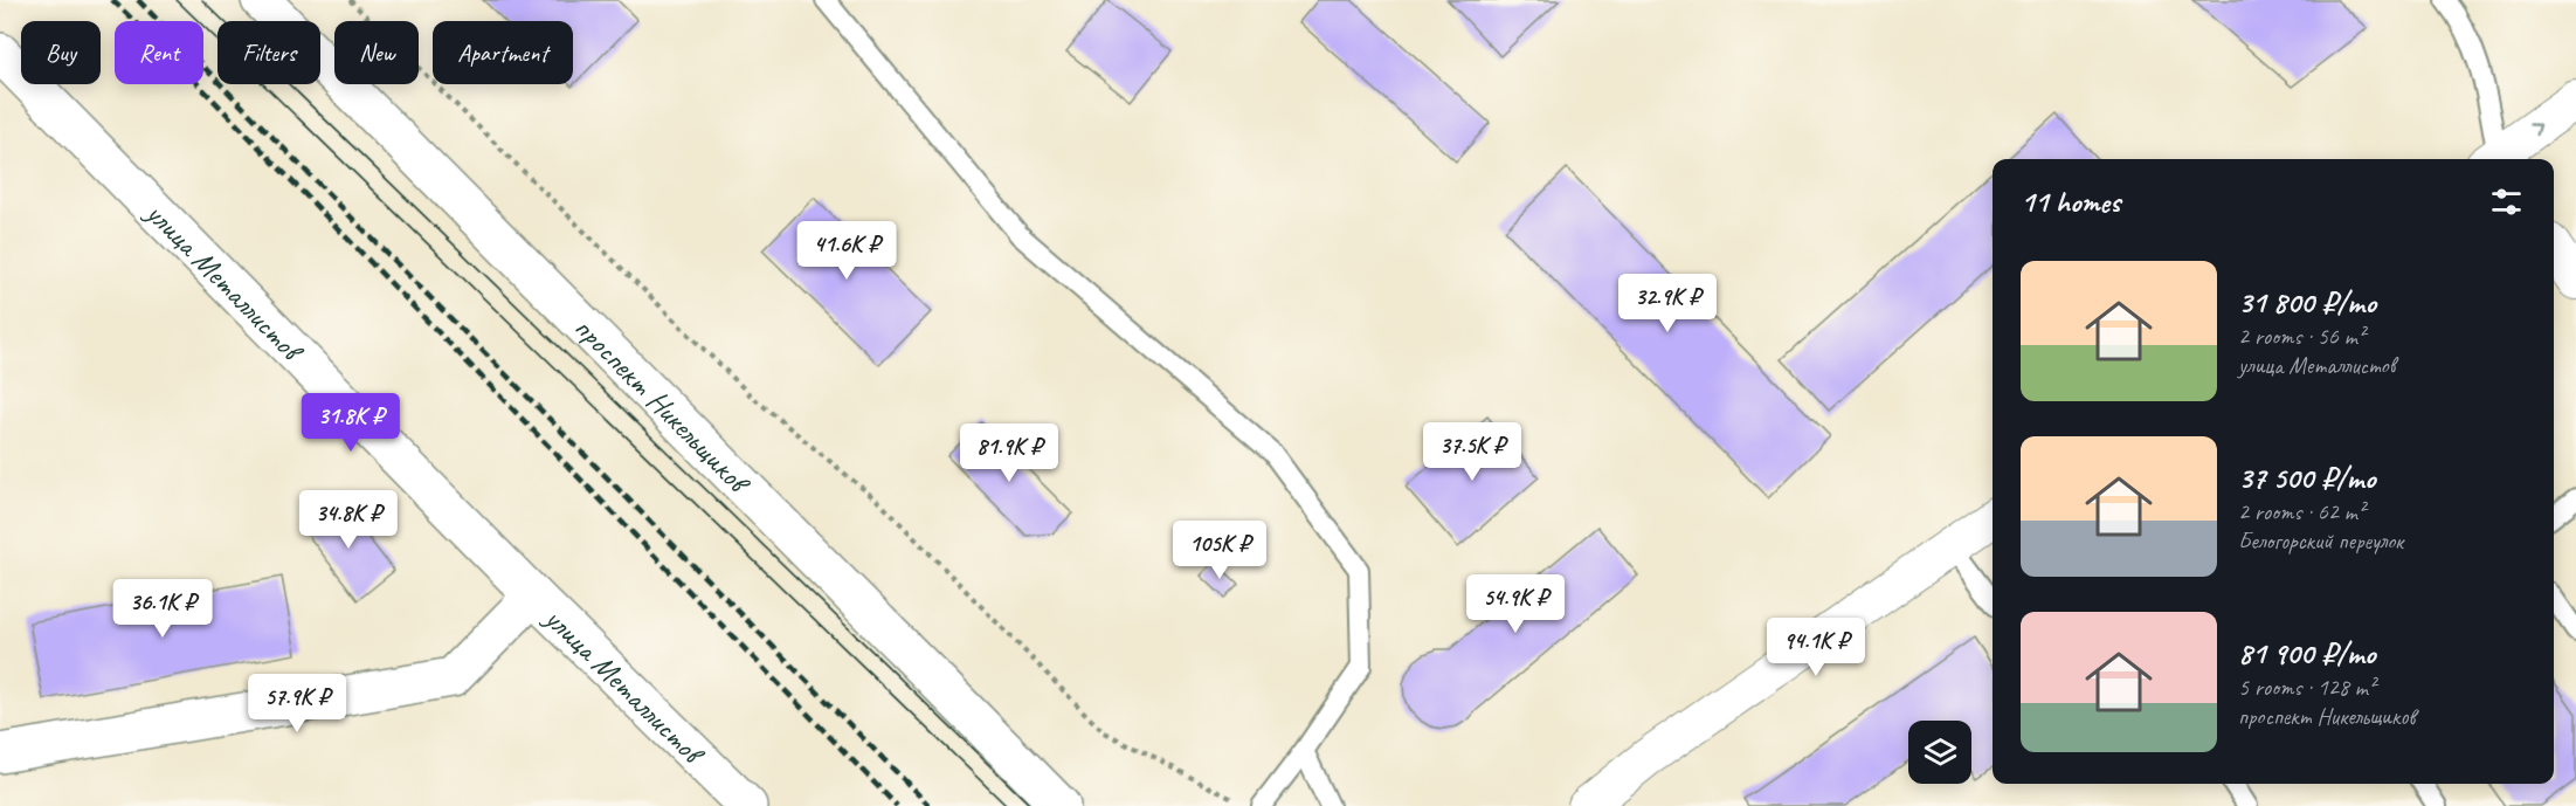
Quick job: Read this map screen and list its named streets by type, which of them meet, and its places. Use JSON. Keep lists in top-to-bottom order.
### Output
{
  "streets": {
    "main road": ["улица Металлистов", "проспект Никельщиков"]
  },
  "page": {
    "chip": [
      "Buy",
      "Rent",
      "Filters",
      "New",
      "Apartment"
    ],
    "heading": "11 homes",
    "price": [
      "41.6K ₽",
      "32.9K ₽",
      "31.8K ₽",
      "37.5K ₽",
      "81.9K ₽",
      "34.8K ₽",
      "105K ₽",
      "54.9K ₽",
      "36.1K ₽",
      "94.1K ₽",
      "57.9K ₽"
    ],
    "list": [
      {
        "name": "31 800 ₽/mo",
        "note": "2 rooms · 56 m² · улица Металлистов"
      },
      {
        "name": "37 500 ₽/mo",
        "note": "2 rooms · 62 m² · Белогорский переулок"
      },
      {
        "name": "81 900 ₽/mo",
        "note": "5 rooms · 128 m² · проспект Никельщиков"
      }
    ]
  }
}
